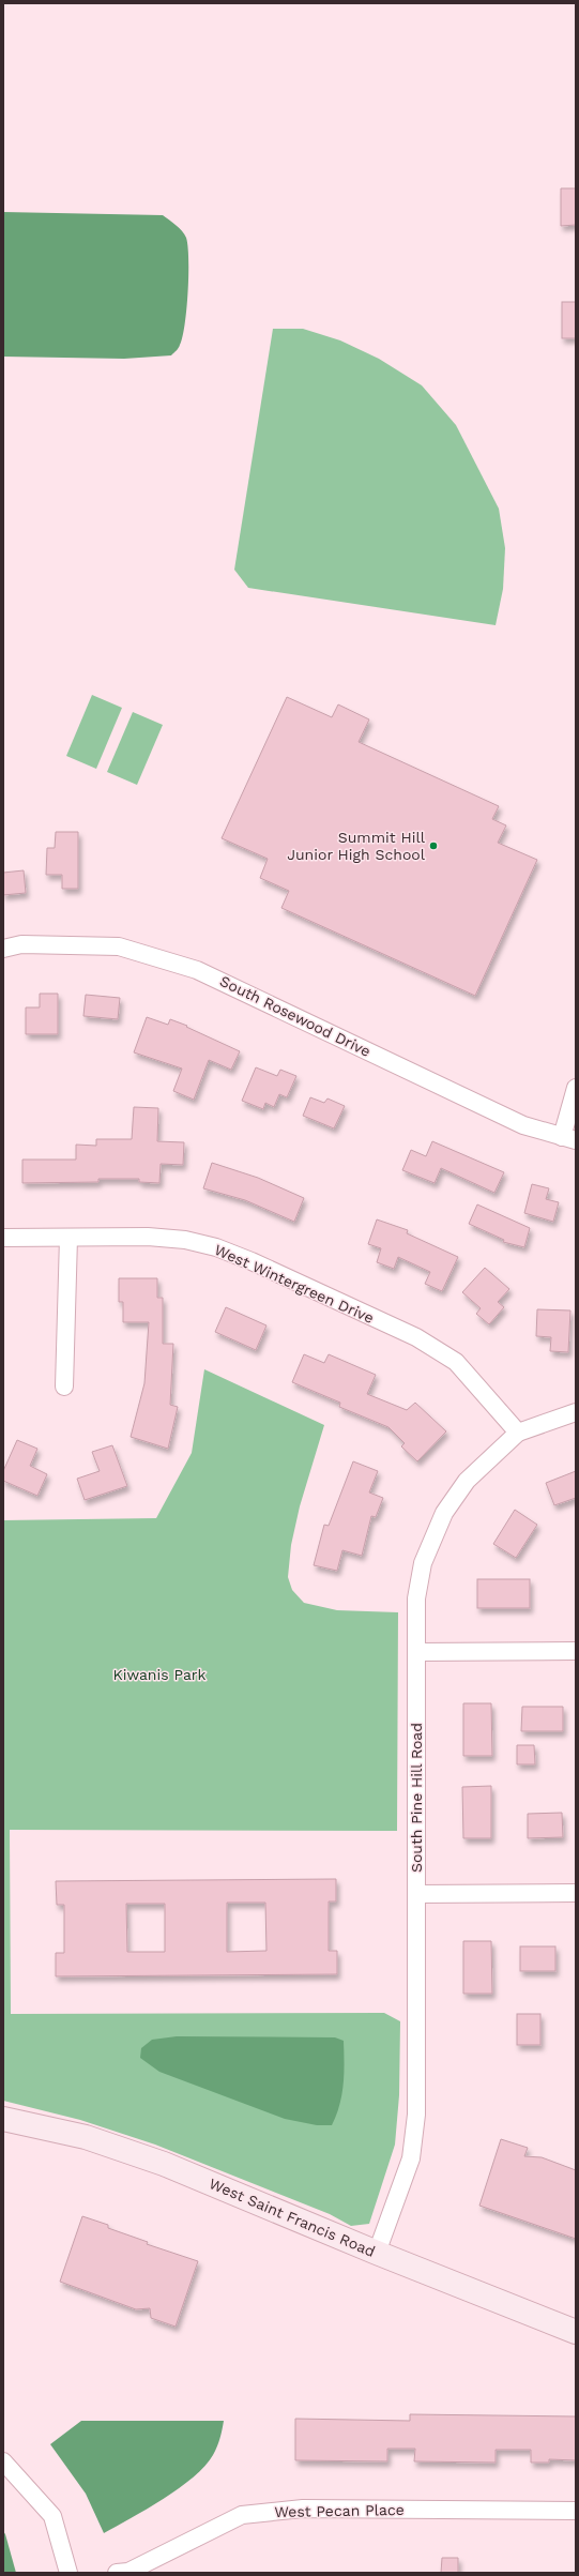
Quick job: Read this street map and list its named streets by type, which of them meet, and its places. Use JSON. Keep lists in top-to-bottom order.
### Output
{
  "streets": {
    "street": [
      "South Rosewood Drive",
      "West Wintergreen Drive",
      "South Pine Hill Road",
      "West Saint Francis Road",
      "West Pecan Place"
    ]
  },
  "crossings": [
    ["West Wintergreen Drive", "South Pine Hill Road"],
    ["South Pine Hill Road", "West Saint Francis Road"]
  ],
  "parks": ["Kiwanis Park"],
  "places": ["Summit Hill Junior High School"]
}
